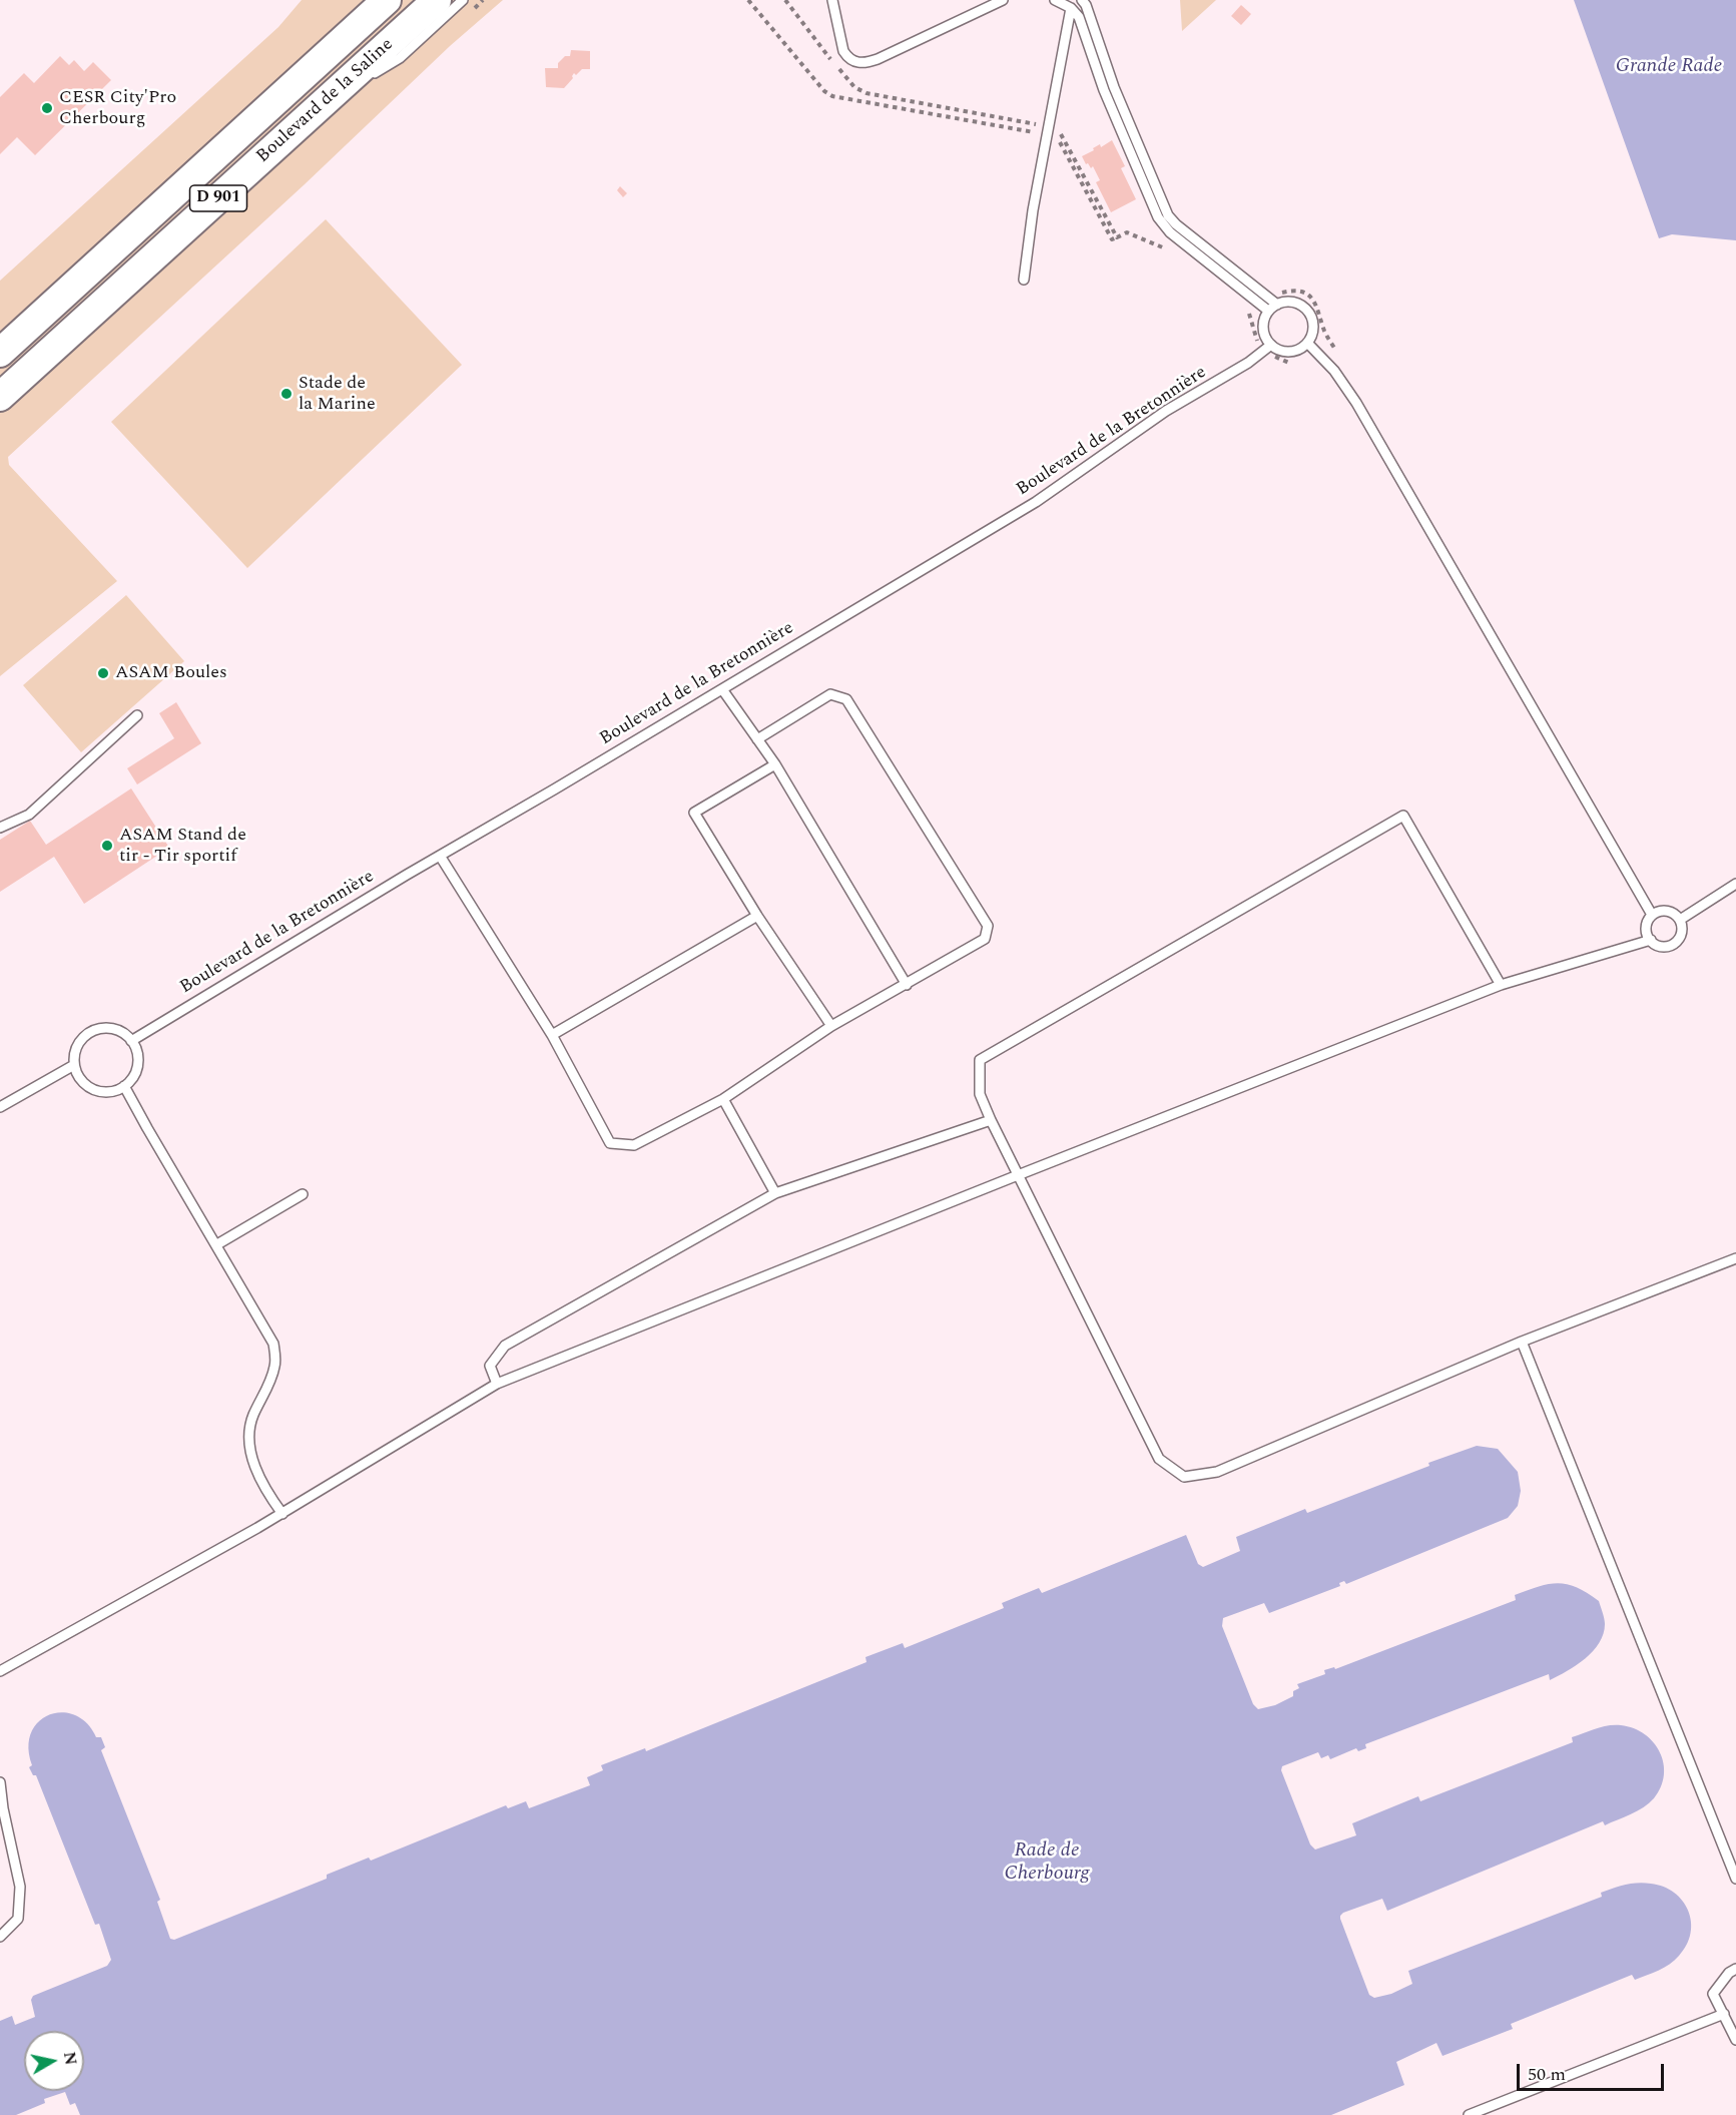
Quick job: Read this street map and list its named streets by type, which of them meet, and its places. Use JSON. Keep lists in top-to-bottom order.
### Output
{
  "streets": {
    "main road": ["Boulevard de la Saline", "D 901"],
    "lane": ["Boulevard de la Bretonnière"]
  },
  "water": ["Grande Rade", "Rade de Cherbourg"],
  "places": [
    "CESR City'Pro Cherbourg",
    "Stade de la Marine",
    "ASAM Boules",
    "ASAM Stand de tir - Tir sportif"
  ],
  "scale_bar": "50 m",
  "north": "right"
}
